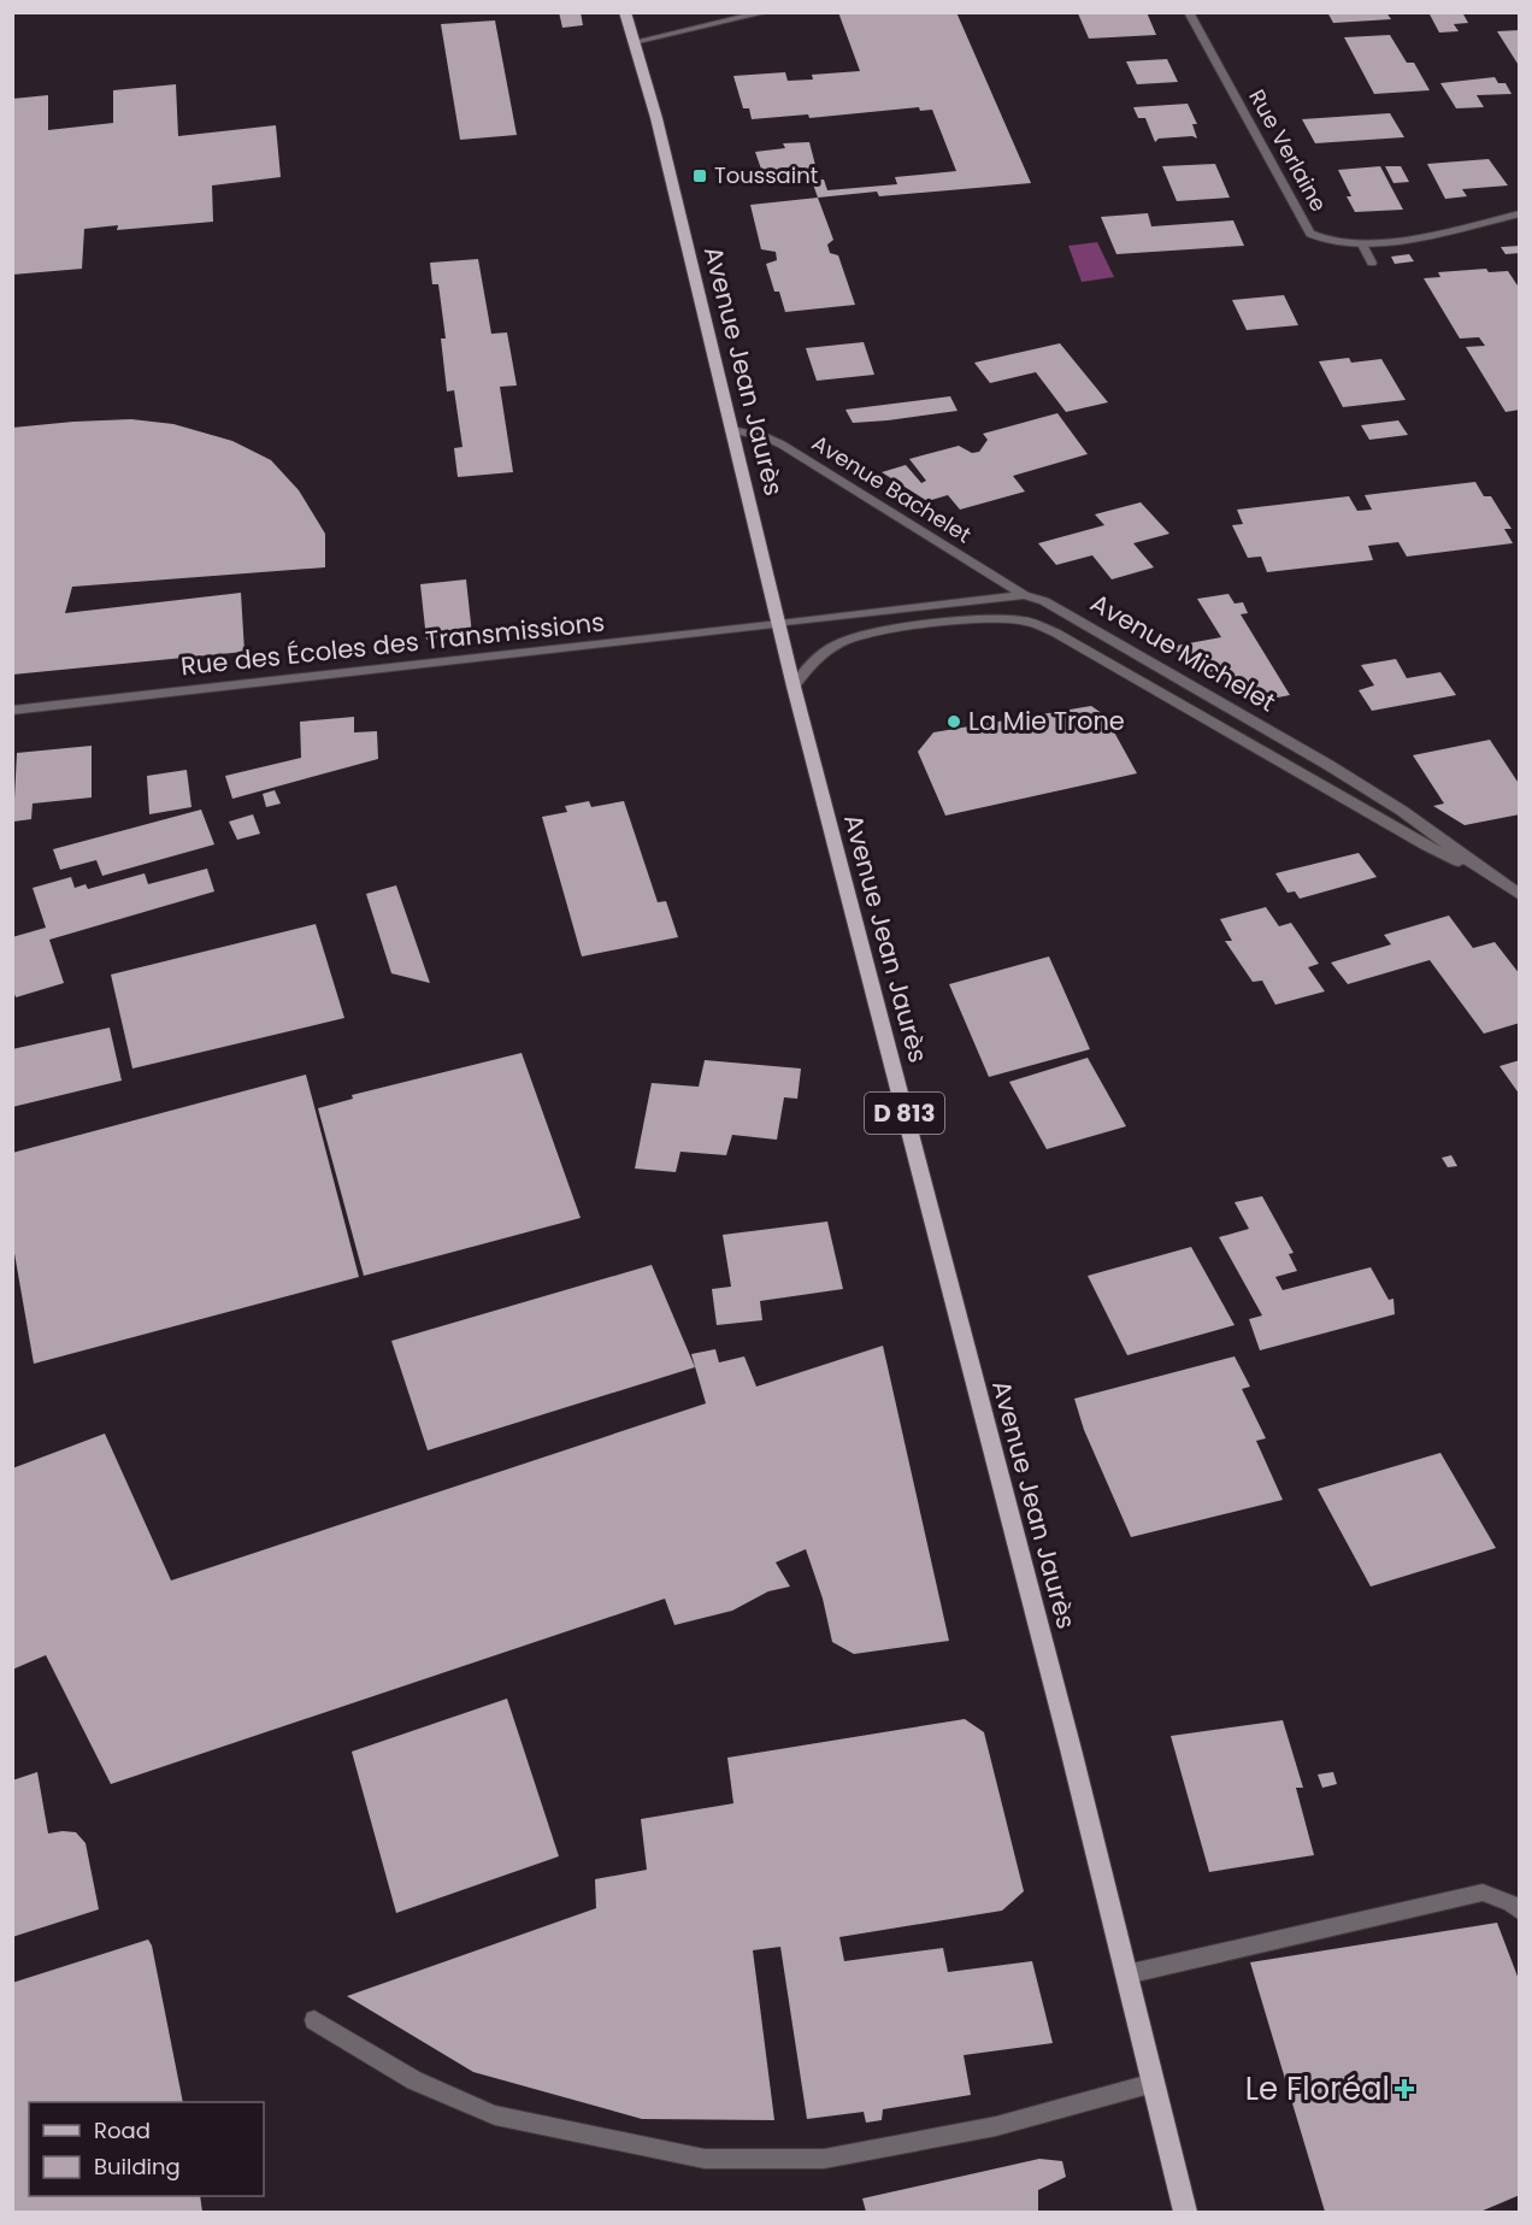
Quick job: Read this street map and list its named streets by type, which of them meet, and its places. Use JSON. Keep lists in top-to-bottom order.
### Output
{
  "streets": {
    "main road": ["Avenue Jean Jaurès", "D 813"],
    "street": [
      "Rue Verlaine",
      "Avenue Bachelet",
      "Rue des Écoles des Transmissions",
      "Avenue Michelet"
    ]
  },
  "crossings": [
    ["Avenue Jean Jaurès", "Avenue Bachelet"],
    ["Avenue Jean Jaurès", "Rue des Écoles des Transmissions"],
    ["Avenue Jean Jaurès", "Avenue Michelet"],
    ["Avenue Bachelet", "Avenue Michelet"],
    ["Rue des Écoles des Transmissions", "Avenue Michelet"]
  ],
  "places": {
    "transit": ["Toussaint"],
    "other": ["La Mie Trone"],
    "health": ["Le Floréal"]
  },
  "legend": ["Road", "Building"]
}
